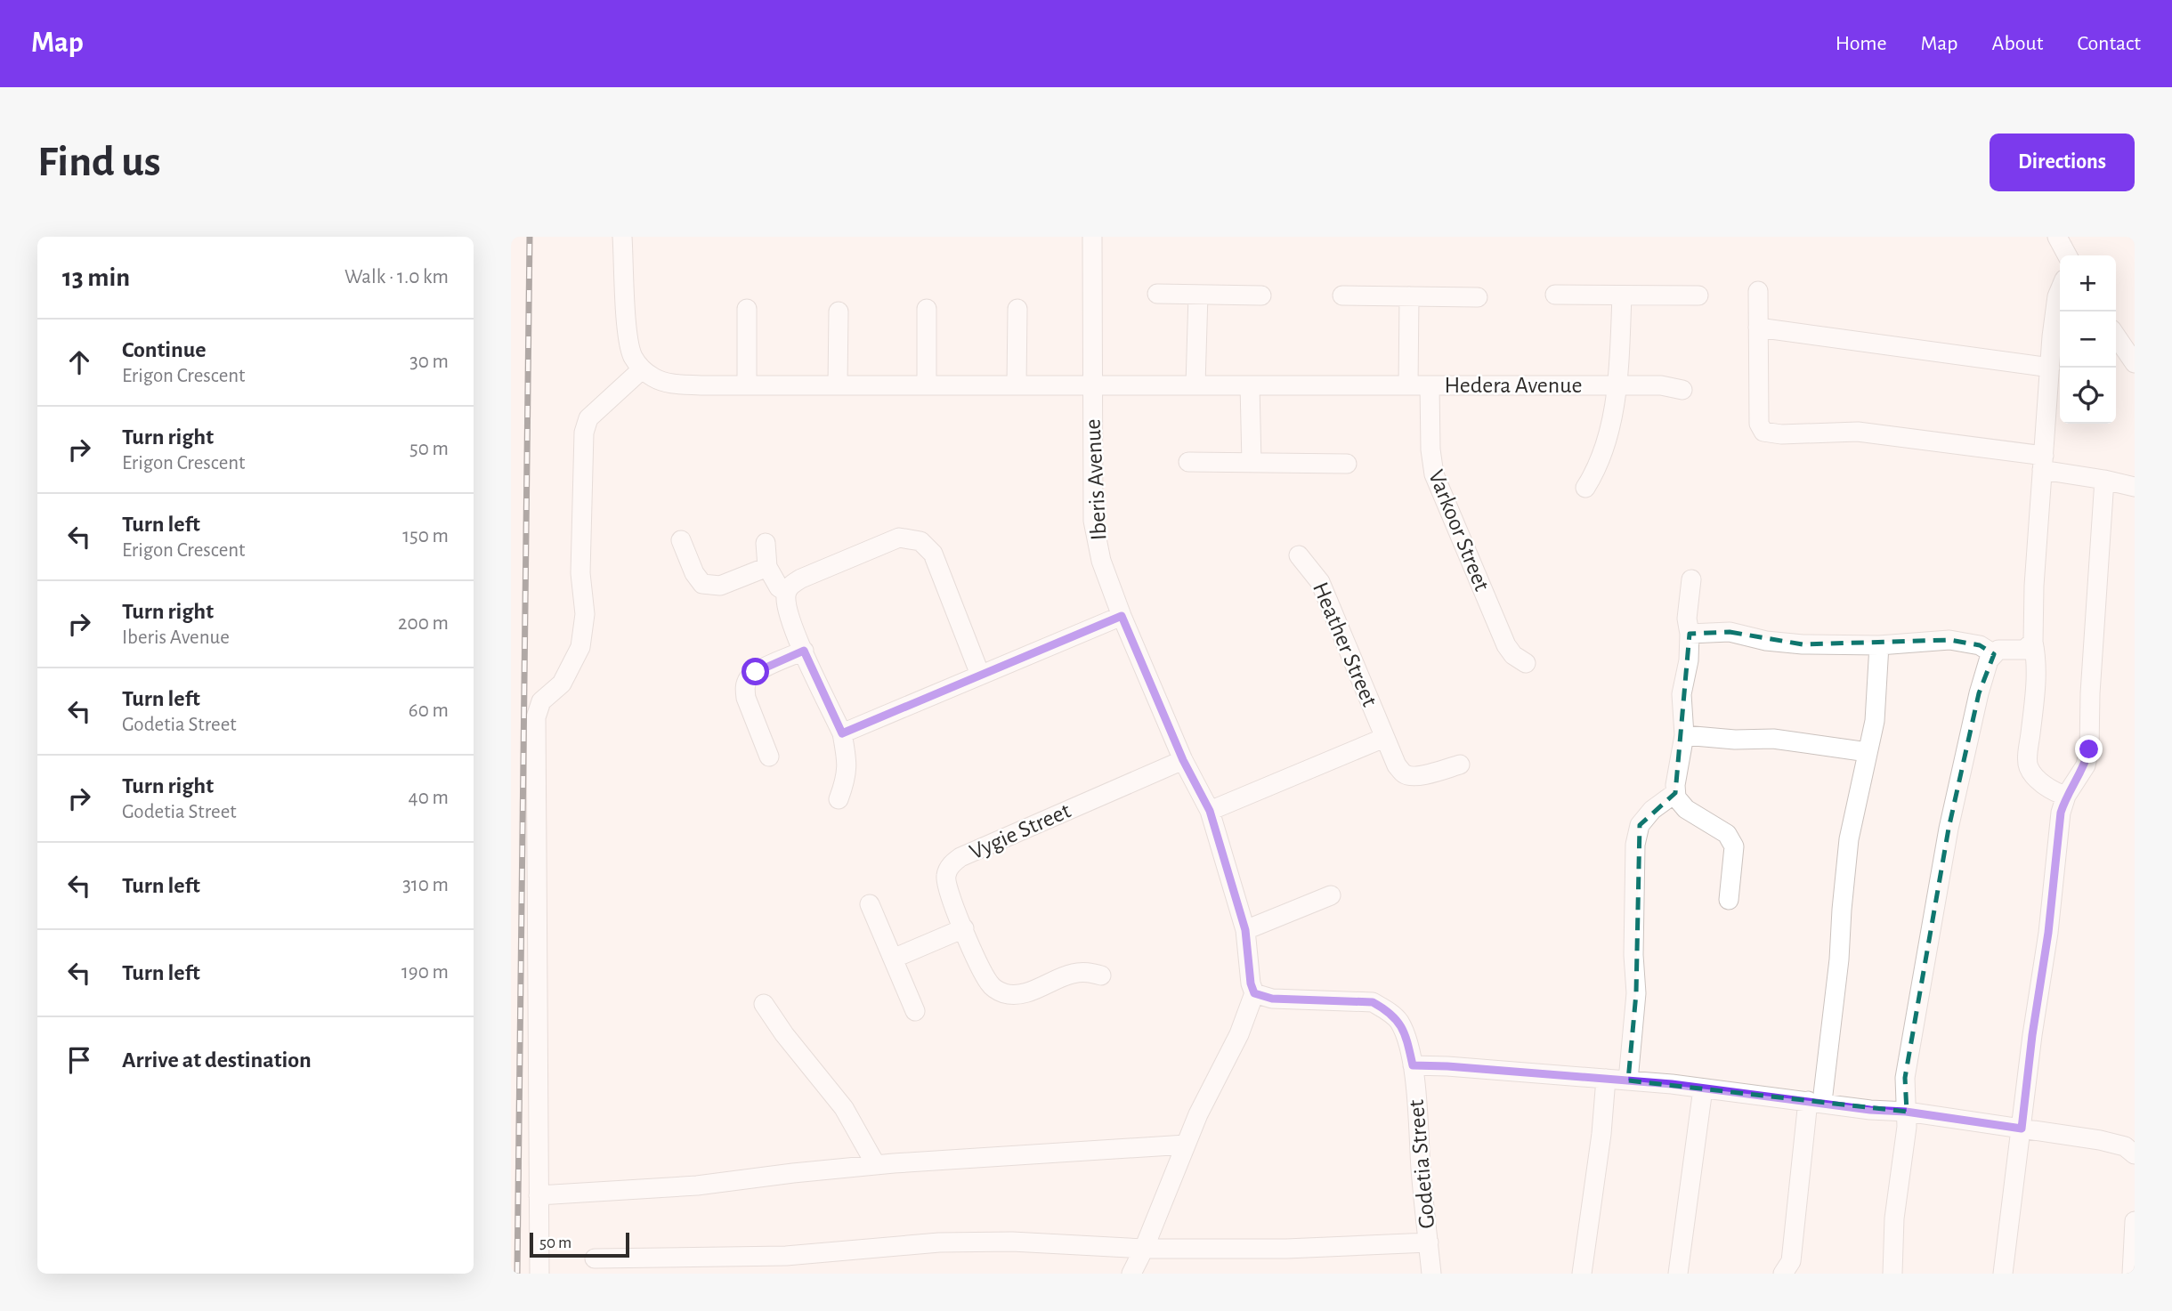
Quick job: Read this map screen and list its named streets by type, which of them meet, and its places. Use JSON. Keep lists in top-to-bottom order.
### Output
{
  "streets": {
    "street": [
      "Hedera Avenue",
      "Iberis Avenue",
      "Varkoor Street",
      "Heather Street",
      "Vygie Street",
      "Godetia Street"
    ]
  },
  "crossings": [
    ["Hedera Avenue", "Iberis Avenue"],
    ["Hedera Avenue", "Varkoor Street"],
    ["Iberis Avenue", "Heather Street"],
    ["Iberis Avenue", "Vygie Street"],
    ["Iberis Avenue", "Godetia Street"]
  ],
  "scale_bar": "50 m",
  "page": {
    "header": "Map",
    "nav": [
      "Home",
      "Map",
      "About",
      "Contact"
    ],
    "buttons": "Directions",
    "title": "Find us",
    "heading": ["13 min", "Walk · 1.0 km"],
    "map_buttons": ["+", "−"],
    "list": [
      ["Continue", "Erigon Crescent", "30 m"],
      ["Turn right", "Erigon Crescent", "50 m"],
      ["Turn left", "Erigon Crescent", "150 m"],
      ["Turn right", "Iberis Avenue", "200 m"],
      ["Turn left", "Godetia Street", "60 m"],
      ["Turn right", "Godetia Street", "40 m"],
      ["Turn left", "310 m"],
      ["Turn left", "190 m"],
      "Arrive at destination"
    ],
    "scale": "50 m"
  }
}
